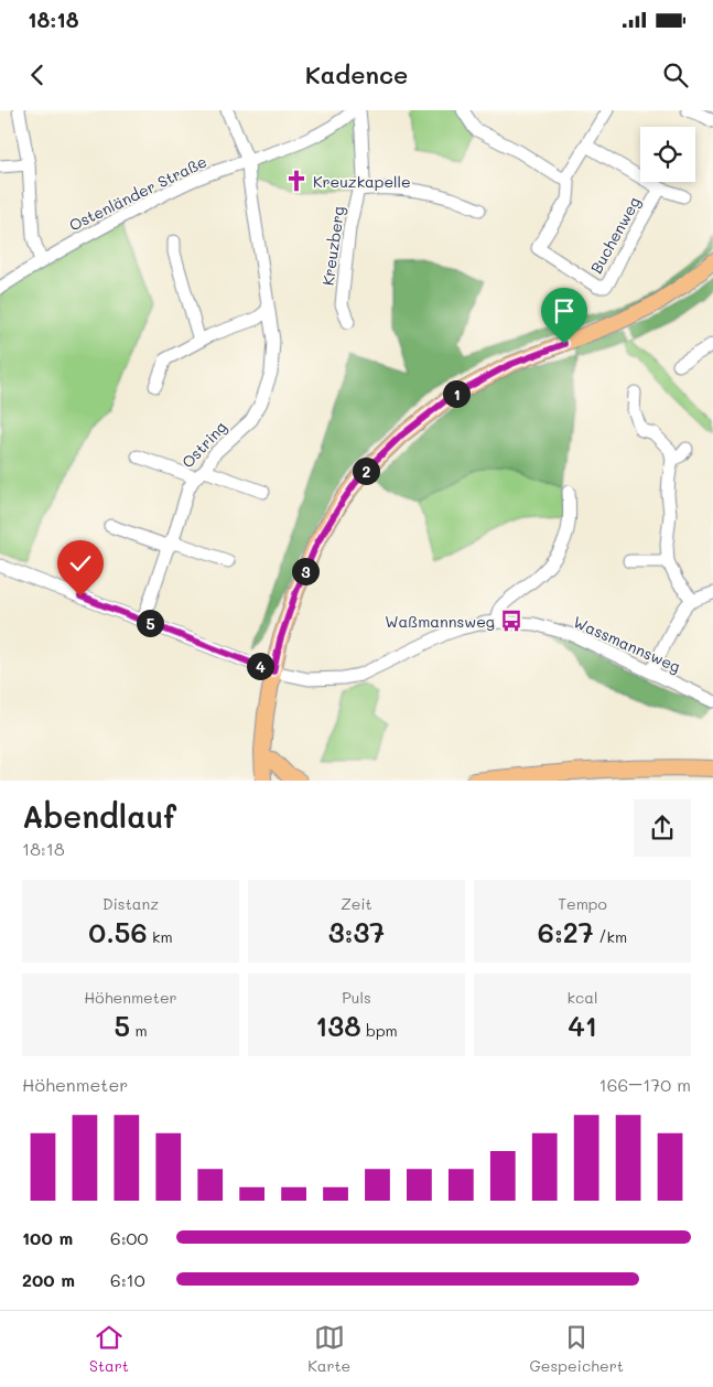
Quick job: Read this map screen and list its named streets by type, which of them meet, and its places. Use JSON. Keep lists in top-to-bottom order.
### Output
{
  "streets": {
    "street": [
      "Ostenländer Straße",
      "Buchenweg",
      "Kreuzberg",
      "Ostring",
      "Wassmannsweg"
    ]
  },
  "crossings": [
    ["Ostenländer Straße", "Ostring"],
    ["Ostring", "Wassmannsweg"]
  ],
  "places": {
    "church": ["Kreuzkapelle"],
    "bus stop": ["Waßmannsweg"]
  },
  "page": {
    "status": "18:18",
    "header": "Kadence",
    "pins": [
      "1",
      "2",
      "3",
      "5",
      "4"
    ],
    "heading": ["Abendlauf", "18:18"],
    "stats": [
      ["Distanz", "0.56 km"],
      ["Zeit", "3:37"],
      ["Tempo", "6:27 /km"],
      ["Höhenmeter", "5 m"],
      ["Puls", "138 bpm"],
      ["kcal", "41"]
    ],
    "chart": ["Höhenmeter", "166–170 m"],
    "list": [
      {
        "name": "100 m",
        "note": "6:00"
      },
      {
        "name": "200 m",
        "note": "6:10"
      }
    ],
    "tabs": ["Start", "Karte", "Gespeichert"]
  }
}
